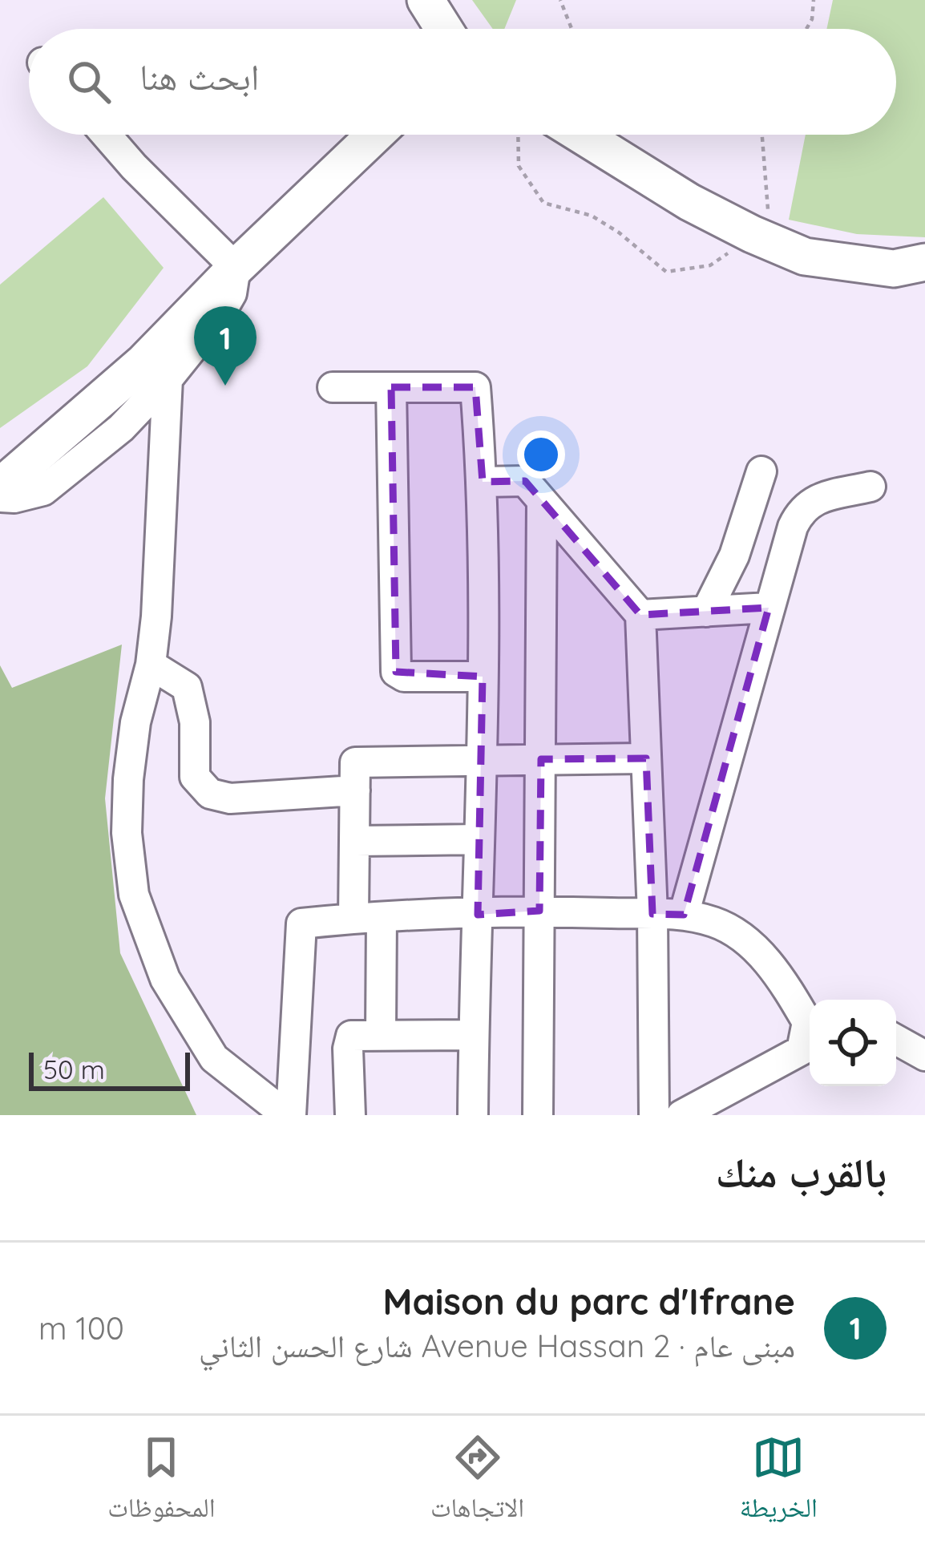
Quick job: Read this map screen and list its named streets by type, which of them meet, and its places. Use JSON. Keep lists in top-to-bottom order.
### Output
{
  "scale_bar": "50 m",
  "page": {
    "search": "ابحث هنا",
    "pins": "1",
    "scale": "50 m",
    "heading": "بالقرب منك",
    "list": [
      {
        "mark": "1",
        "name": "Maison du parc d'Ifrane",
        "note": "مبنى عام · Avenue Hassan 2 شارع الحسن الثاني",
        "value": "100 m"
      }
    ],
    "nav": ["الخريطة", "الاتجاهات", "المحفوظات"]
  }
}
